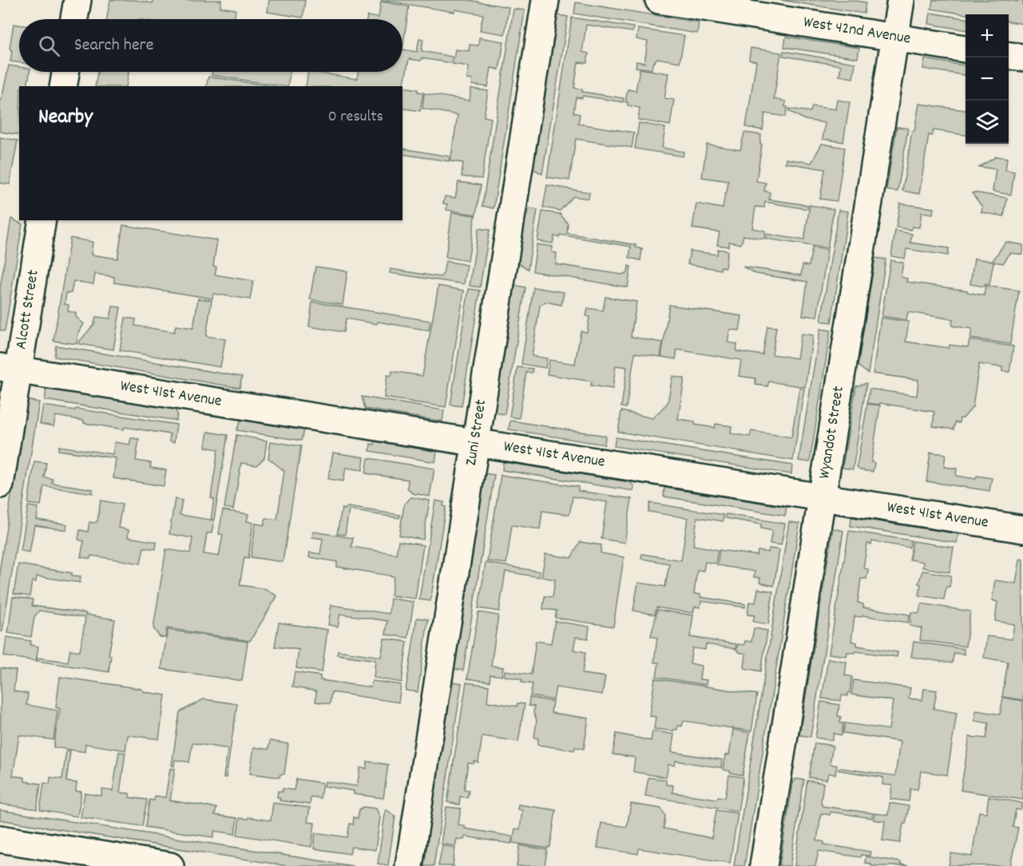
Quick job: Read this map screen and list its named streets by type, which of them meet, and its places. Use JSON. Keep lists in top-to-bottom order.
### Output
{
  "streets": {
    "street": [
      "West 42nd Avenue",
      "Alcott Street",
      "West 41st Avenue",
      "Zuni Street",
      "Wyandot Street"
    ]
  },
  "crossings": [
    ["West 42nd Avenue", "Wyandot Street"],
    ["Alcott Street", "West 41st Avenue"],
    ["West 41st Avenue", "Zuni Street"],
    ["West 41st Avenue", "Wyandot Street"]
  ],
  "page": {
    "map_buttons": ["+", "−"],
    "search": "Search here",
    "heading": ["Nearby", "0 results"]
  }
}
